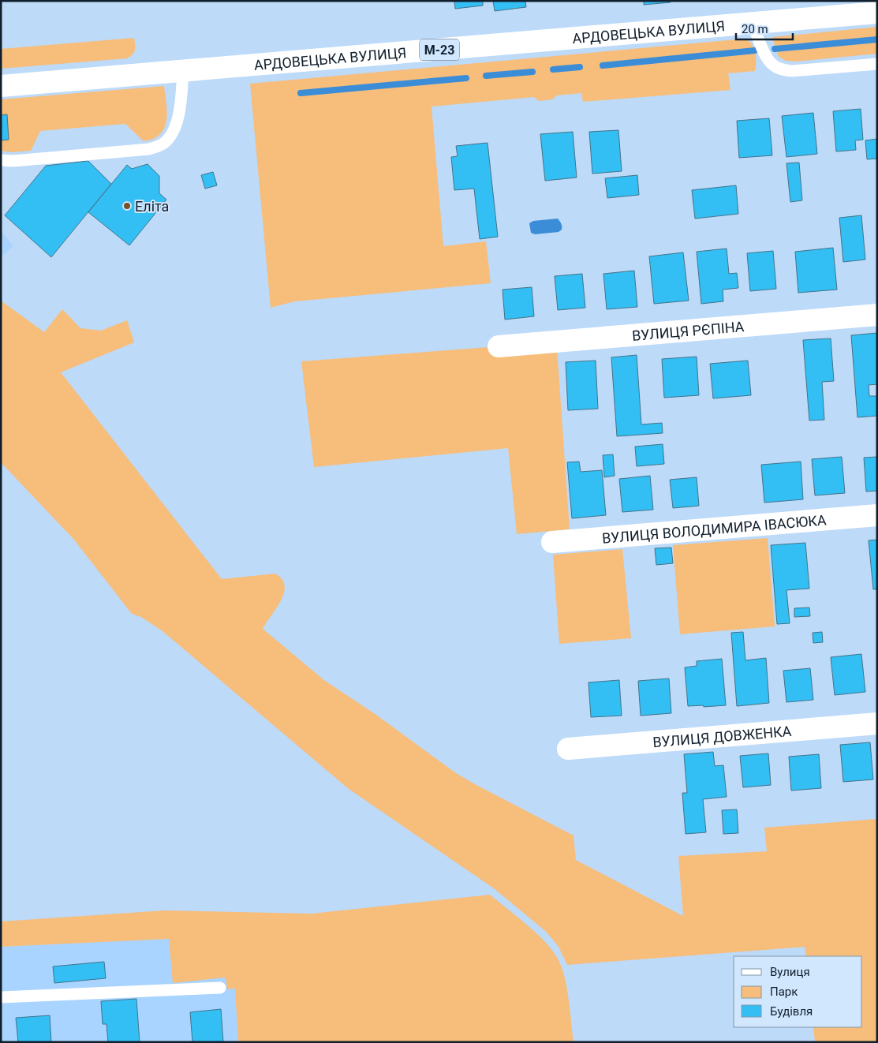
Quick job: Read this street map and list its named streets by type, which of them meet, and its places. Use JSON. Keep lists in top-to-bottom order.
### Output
{
  "streets": {
    "main road": [
      "АРДОВЕЦЬКА ВУЛИЦЯ",
      "М-23",
      "ВУЛИЦЯ РЄПІНА",
      "ВУЛИЦЯ ВОЛОДИМИРА ІВАСЮКА",
      "ВУЛИЦЯ ДОВЖЕНКА"
    ]
  },
  "places": ["Еліта"],
  "legend": ["Вулиця", "Парк", "Будівля"],
  "scale_bar": "20 m"
}
